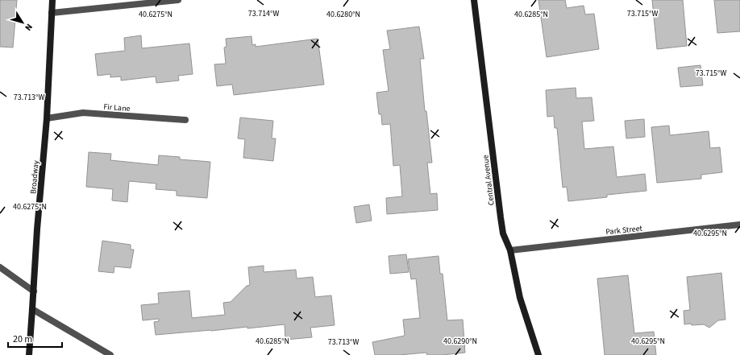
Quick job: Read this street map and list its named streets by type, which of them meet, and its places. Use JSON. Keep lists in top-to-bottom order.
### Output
{
  "streets": {
    "main road": ["Broadway", "Central Avenue"],
    "street": ["Fir Lane", "Park Street"]
  },
  "crossings": [
    ["Fir Lane", "Broadway"],
    ["Central Avenue", "Park Street"]
  ],
  "scale_bar": "20 m",
  "north": "bottom right",
  "coordinates": [
    "73.715°W",
    "73.714°W",
    "40.6275°N",
    "40.6280°N",
    "40.6285°N",
    "73.713°W",
    "40.6295°N",
    "40.6290°N"
  ]
}
